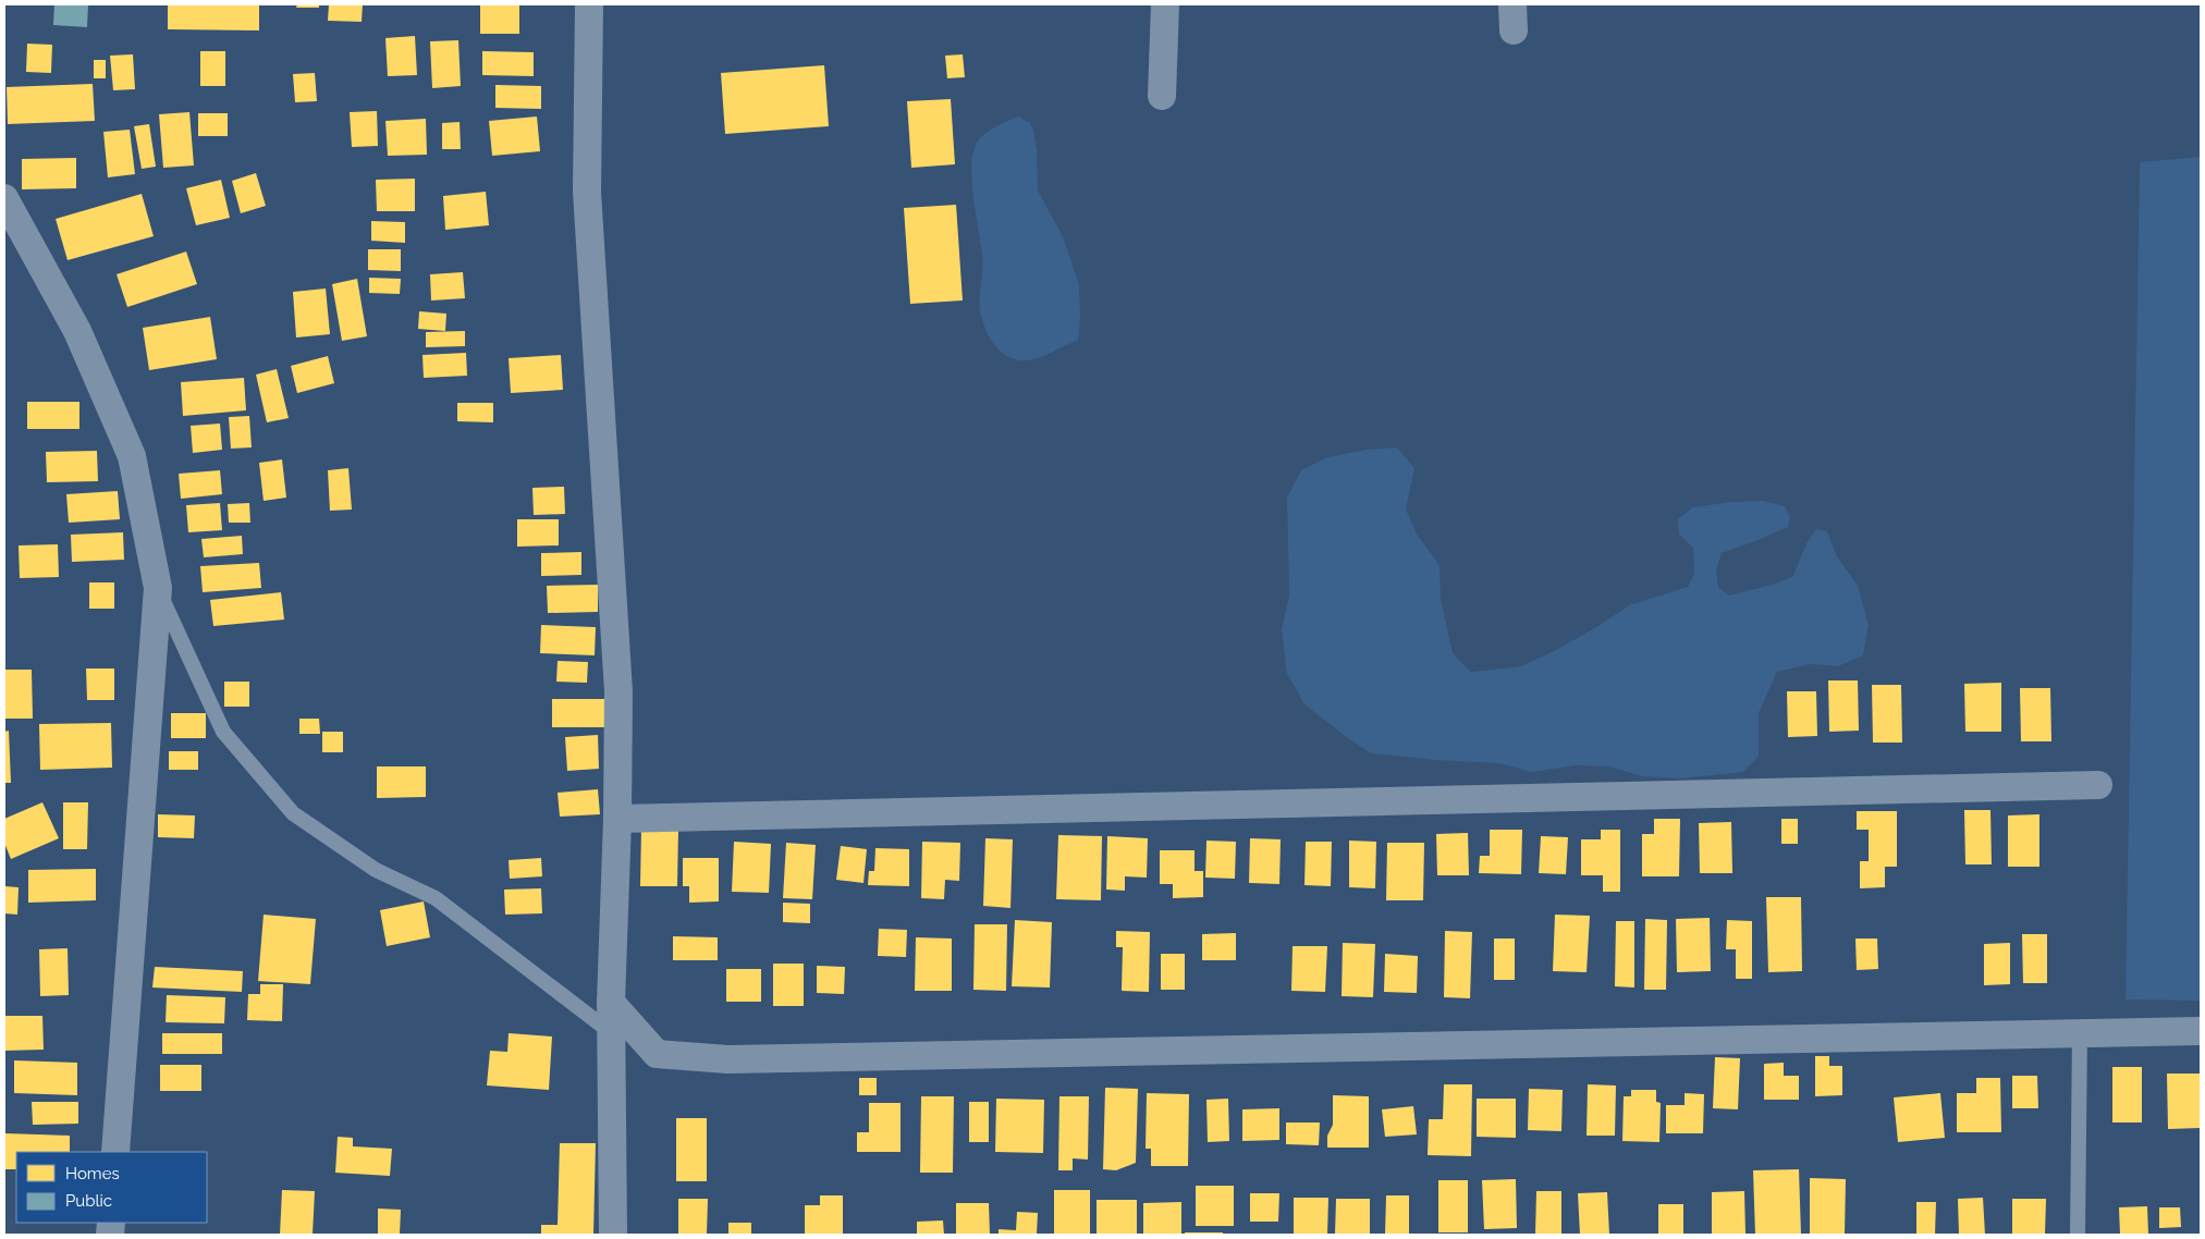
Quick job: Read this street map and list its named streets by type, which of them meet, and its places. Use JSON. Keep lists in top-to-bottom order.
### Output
{
  "legend": ["Homes", "Public"]
}
